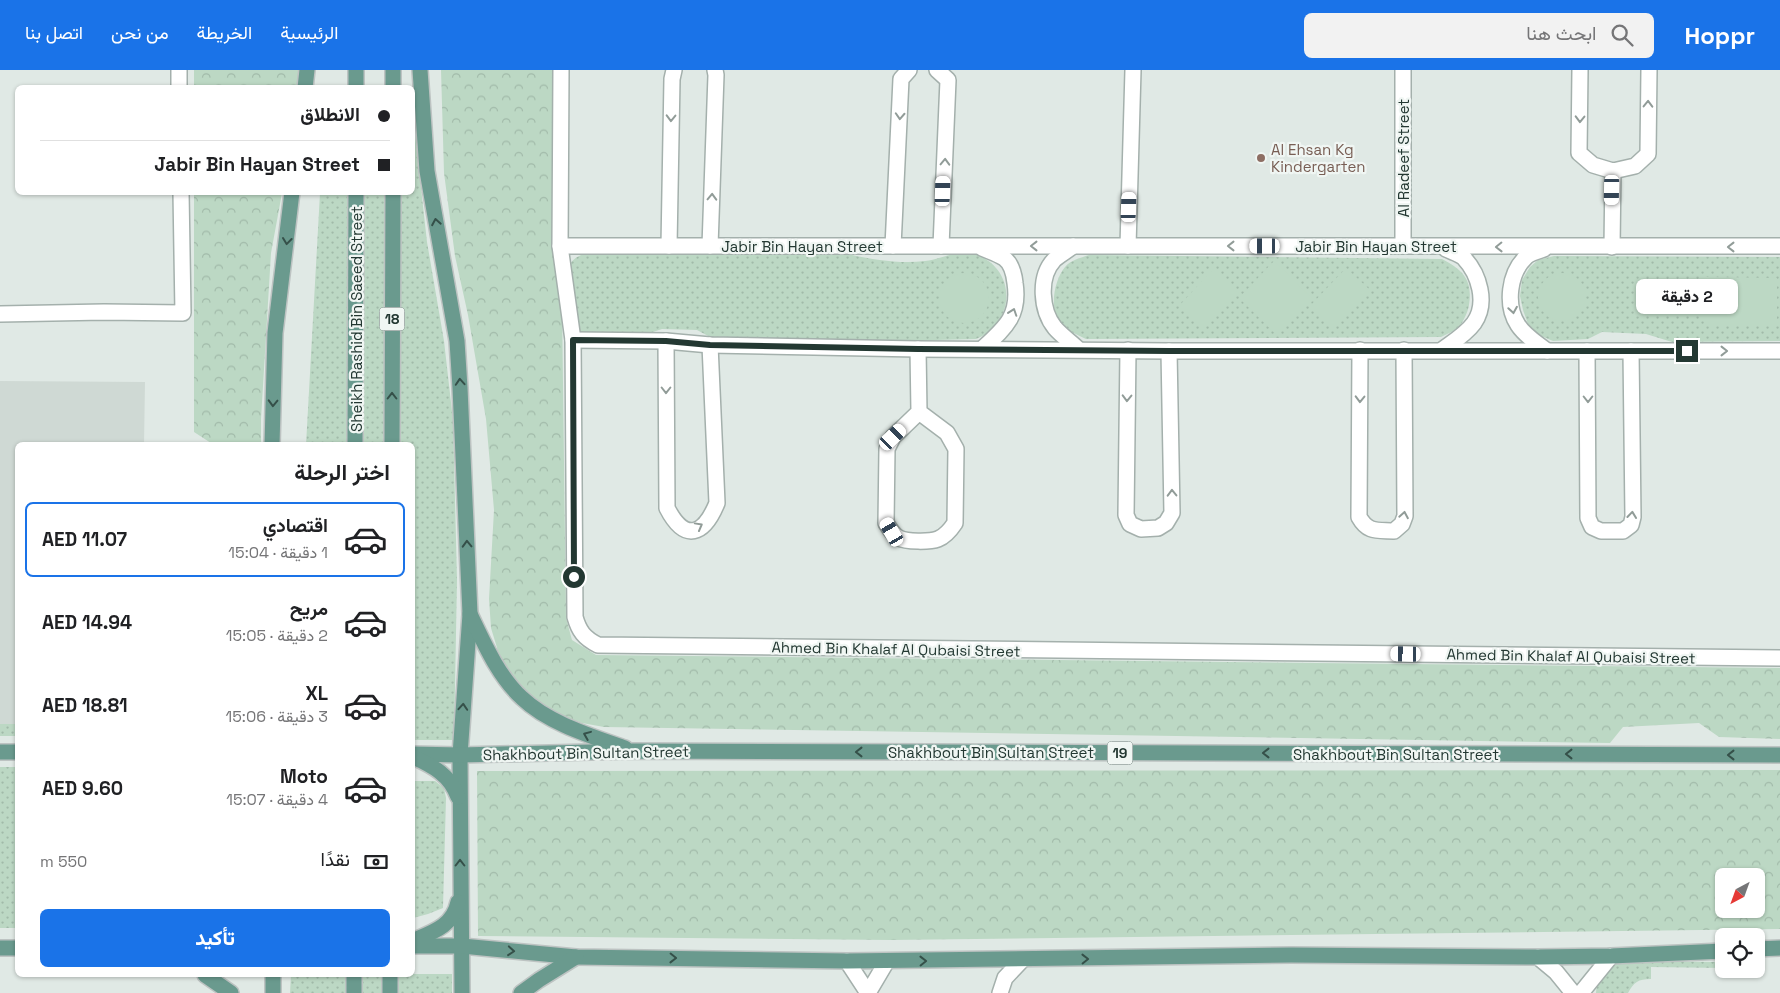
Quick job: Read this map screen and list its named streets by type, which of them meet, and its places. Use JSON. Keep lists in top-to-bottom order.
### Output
{
  "streets": {
    "main road": [
      "Sheikh Rashid Bin Saeed Street",
      "18",
      "Shakhbout Bin Sultan Street",
      "19"
    ],
    "street": ["Al Radeef Street", "Jabir Bin Hayan Street", "Ahmed Bin Khalaf Al Qubaisi Street"]
  },
  "crossings": [
    ["Al Radeef Street", "Jabir Bin Hayan Street"],
    ["Jabir Bin Hayan Street", "Ahmed Bin Khalaf Al Qubaisi Street"]
  ],
  "one_way": ["Shakhbout Bin Sultan Street"],
  "places": ["Al Ehsan Kg Kindergarten"],
  "north": "bottom left",
  "page": {
    "header": "Hoppr",
    "search": "ابحث هنا",
    "nav": [
      "الرئيسية",
      "الخريطة",
      "من نحن",
      "اتصل بنا"
    ],
    "banner": ["الانطلاق", "Jabir Bin Hayan Street"],
    "bubble": "2 دقيقة",
    "heading": "اختر الرحلة",
    "list": [
      {
        "name": "اقتصادي",
        "note": "1 دقيقة · 15:04",
        "value": "AED 11.07"
      },
      {
        "name": "مريح",
        "note": "2 دقيقة · 15:05",
        "value": "AED 14.94"
      },
      {
        "name": "XL",
        "note": "3 دقيقة · 15:06",
        "value": "AED 18.81"
      },
      {
        "name": "Moto",
        "note": "4 دقيقة · 15:07",
        "value": "AED 9.60"
      }
    ],
    "pay": ["نقدًا", "550 m"],
    "buttons": "تأكيد"
  }
}
